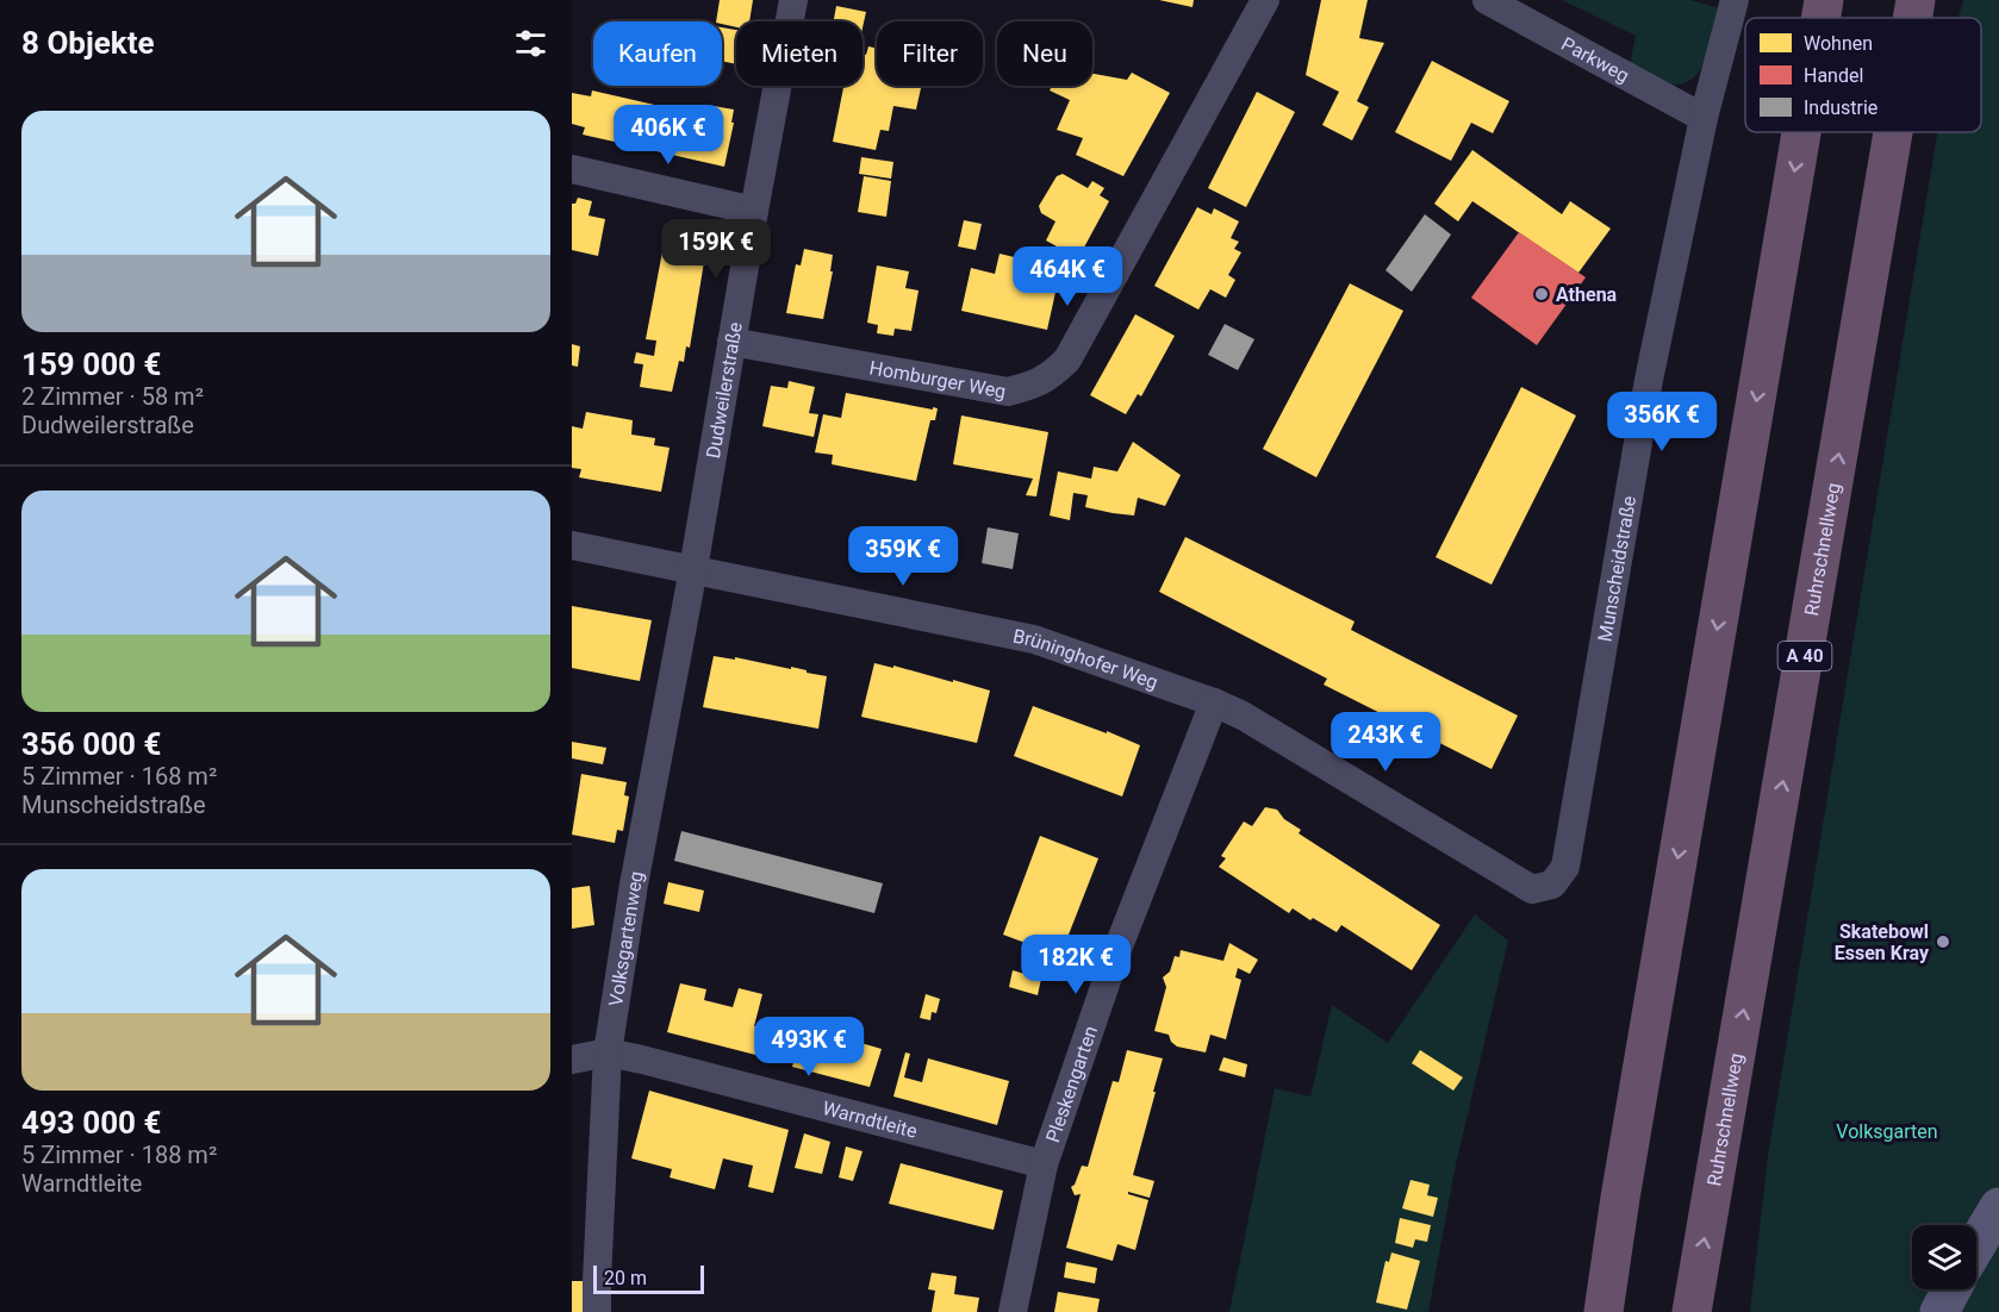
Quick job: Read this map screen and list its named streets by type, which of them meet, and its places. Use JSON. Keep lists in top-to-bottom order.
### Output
{
  "streets": {
    "highway": ["Ruhrschnellweg", "A 40"],
    "street": [
      "Parkweg",
      "Homburger Weg",
      "Dudweilerstraße",
      "Munscheidstraße",
      "Brüninghofer Weg",
      "Volksgartenweg",
      "Pleskengarten",
      "Warndtleite"
    ]
  },
  "crossings": [
    ["Parkweg", "Munscheidstraße"],
    ["Homburger Weg", "Dudweilerstraße"],
    ["Dudweilerstraße", "Brüninghofer Weg"],
    ["Dudweilerstraße", "Volksgartenweg"],
    ["Munscheidstraße", "Brüninghofer Weg"],
    ["Brüninghofer Weg", "Volksgartenweg"],
    ["Brüninghofer Weg", "Pleskengarten"],
    ["Volksgartenweg", "Warndtleite"],
    ["Pleskengarten", "Warndtleite"]
  ],
  "parks": ["Volksgarten"],
  "places": ["Athena", "Skatebowl Essen Kray"],
  "legend": ["Wohnen", "Handel", "Industrie"],
  "scale_bar": "20 m",
  "page": {
    "heading": "8 Objekte",
    "chip": [
      "Kaufen",
      "Mieten",
      "Filter",
      "Neu"
    ],
    "list": [
      {
        "name": "159 000 €",
        "note": "2 Zimmer · 58 m² · Dudweilerstraße"
      },
      {
        "name": "356 000 €",
        "note": "5 Zimmer · 168 m² · Munscheidstraße"
      },
      {
        "name": "493 000 €",
        "note": "5 Zimmer · 188 m² · Warndtleite"
      }
    ],
    "price": [
      "406K €",
      "159K €",
      "464K €",
      "356K €",
      "359K €",
      "243K €",
      "182K €",
      "493K €"
    ],
    "scale": "20 m"
  }
}
